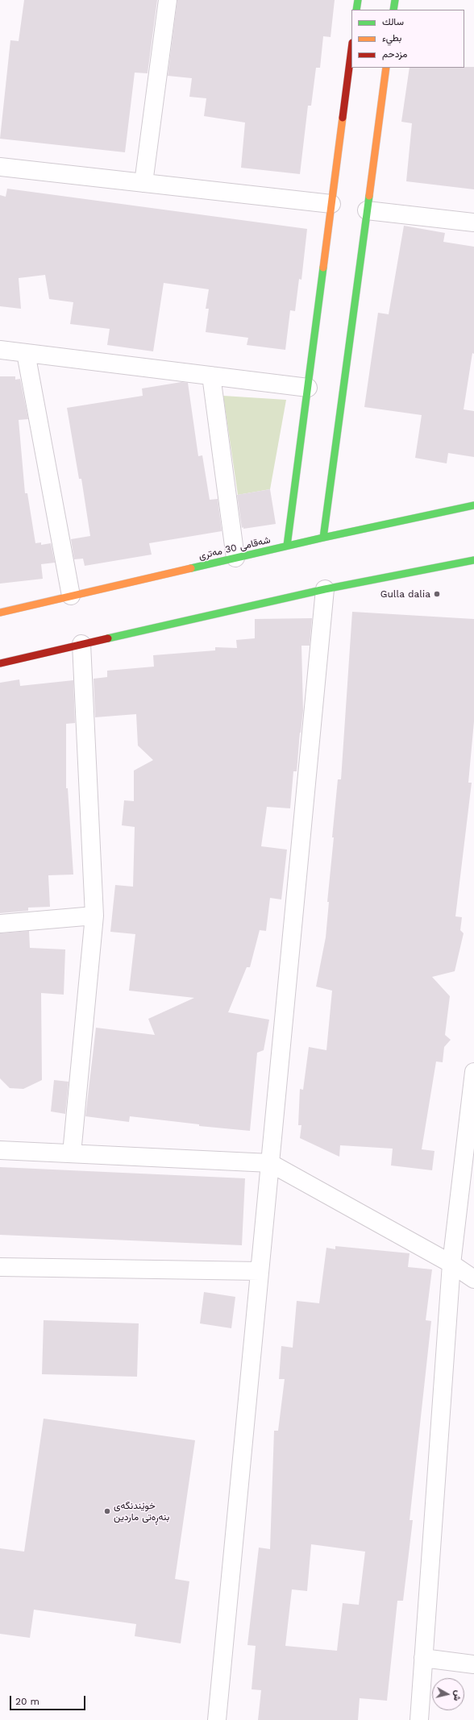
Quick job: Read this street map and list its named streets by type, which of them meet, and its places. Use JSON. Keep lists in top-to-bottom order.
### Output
{
  "streets": {
    "main road": ["شەقامی 30 مەتری"]
  },
  "places": ["Gulla dalia", "خوێندنگەی بنەڕەتی ماردین"],
  "legend": ["سالك", "بطيء", "مزدحم"],
  "scale_bar": "20 m",
  "north": "right"
}
